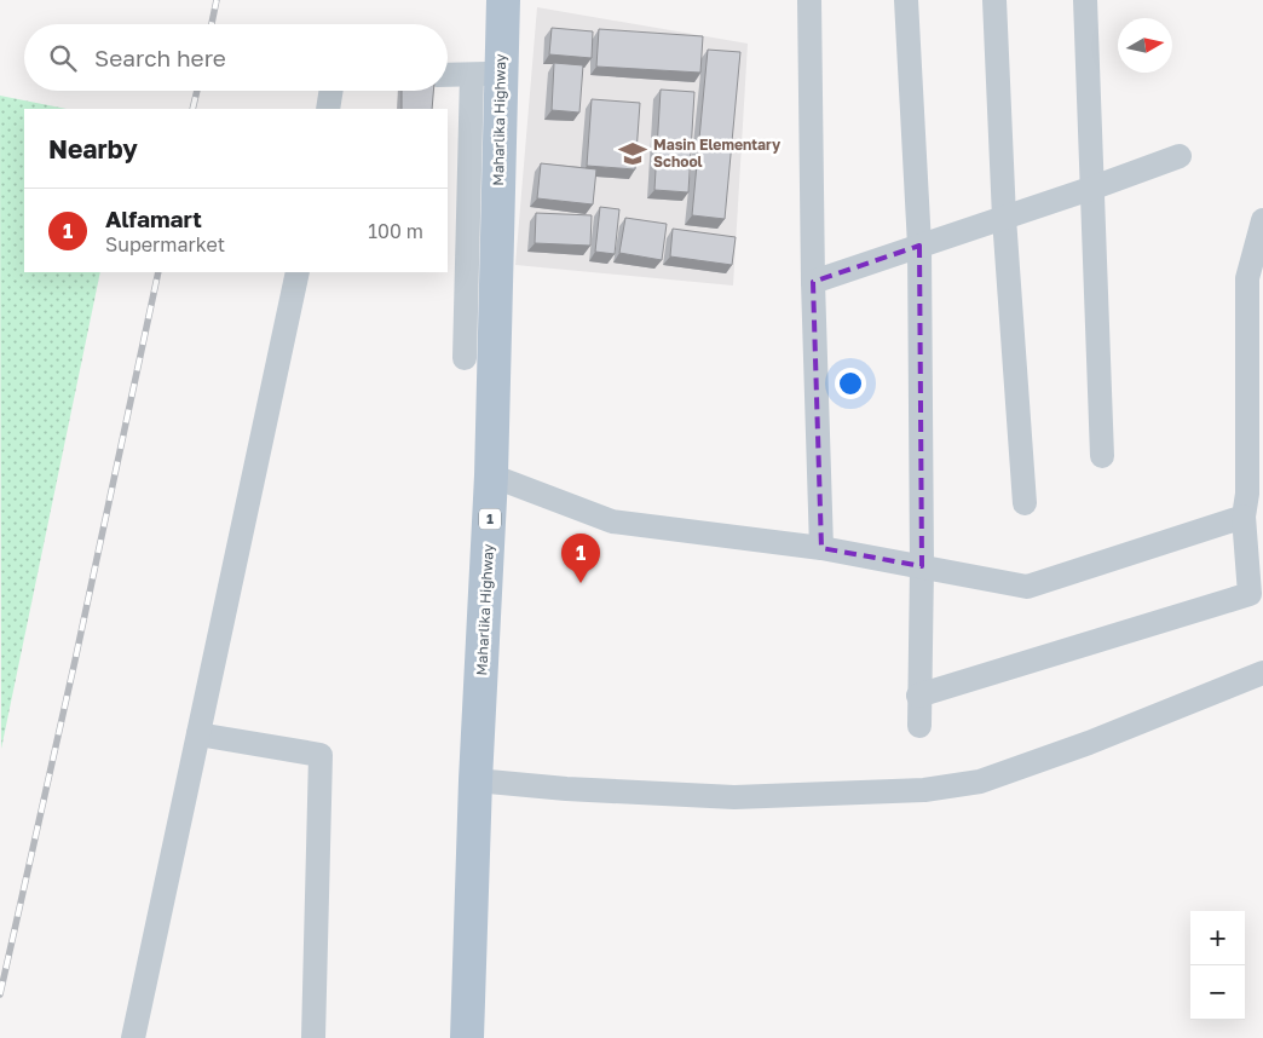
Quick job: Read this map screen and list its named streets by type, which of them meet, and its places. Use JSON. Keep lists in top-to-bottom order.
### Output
{
  "streets": {
    "main road": ["Maharlika Highway", "1"]
  },
  "places": {
    "school or university": ["Masin Elementary School"]
  },
  "north": "right",
  "page": {
    "search": "Search here",
    "heading": "Nearby",
    "list": [
      {
        "mark": "1",
        "name": "Alfamart",
        "note": "Supermarket",
        "value": "100 m"
      }
    ],
    "pins": "1",
    "map_buttons": ["+", "−"]
  }
}
